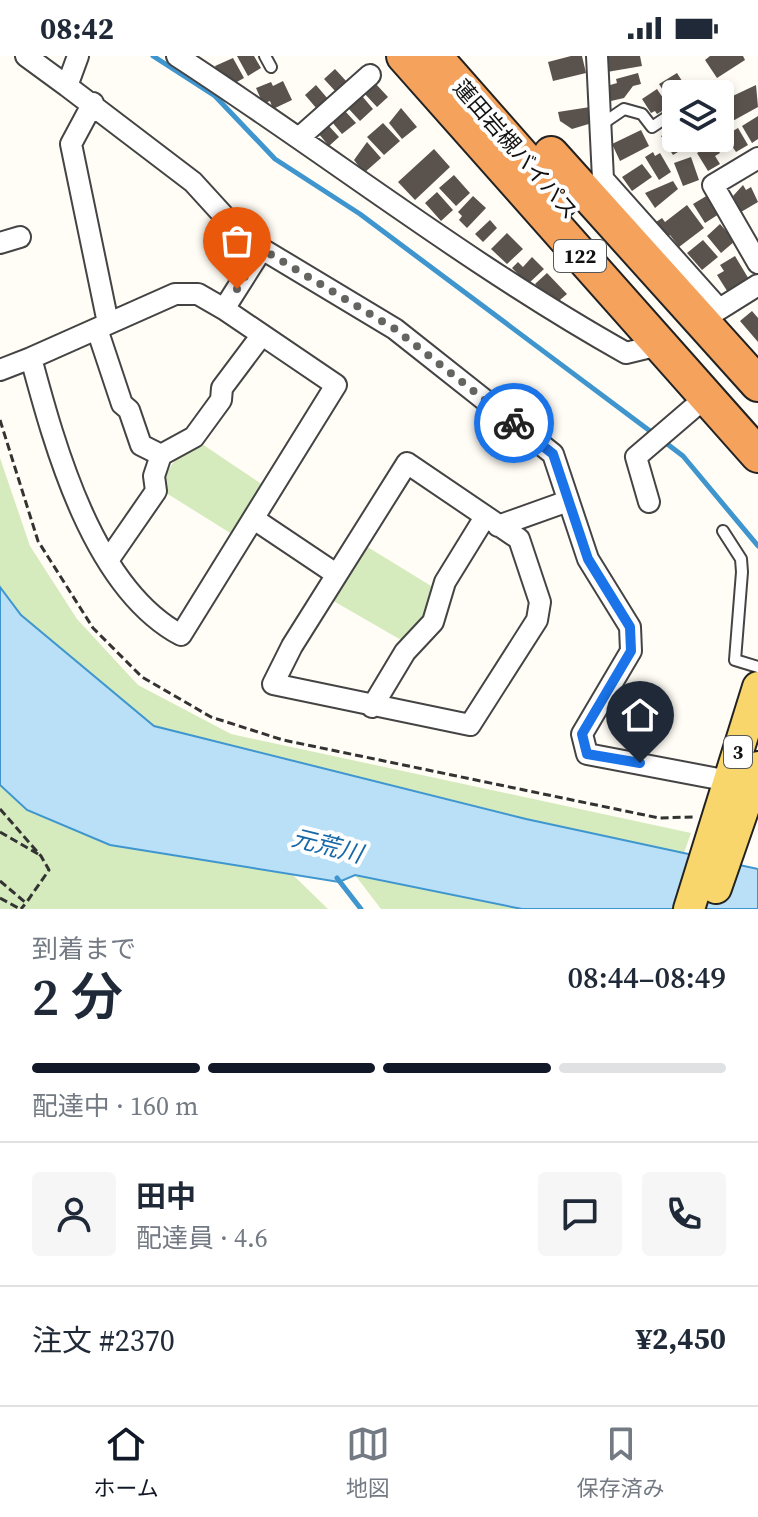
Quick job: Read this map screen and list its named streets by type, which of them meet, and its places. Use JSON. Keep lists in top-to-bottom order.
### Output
{
  "streets": {
    "highway": ["蓮田岩槻バイパス", "122"],
    "main road": ["3"]
  },
  "water": ["元荒川"],
  "page": {
    "status": "08:42",
    "heading": ["2 分", "到着まで", "08:44–08:49"],
    "panel": [
      "田中",
      "配達員 · 4.6",
      "注文 #2370",
      "¥2,450"
    ],
    "bar": "配達中 · 160 m",
    "tabs": ["ホーム", "地図", "保存済み"]
  }
}
